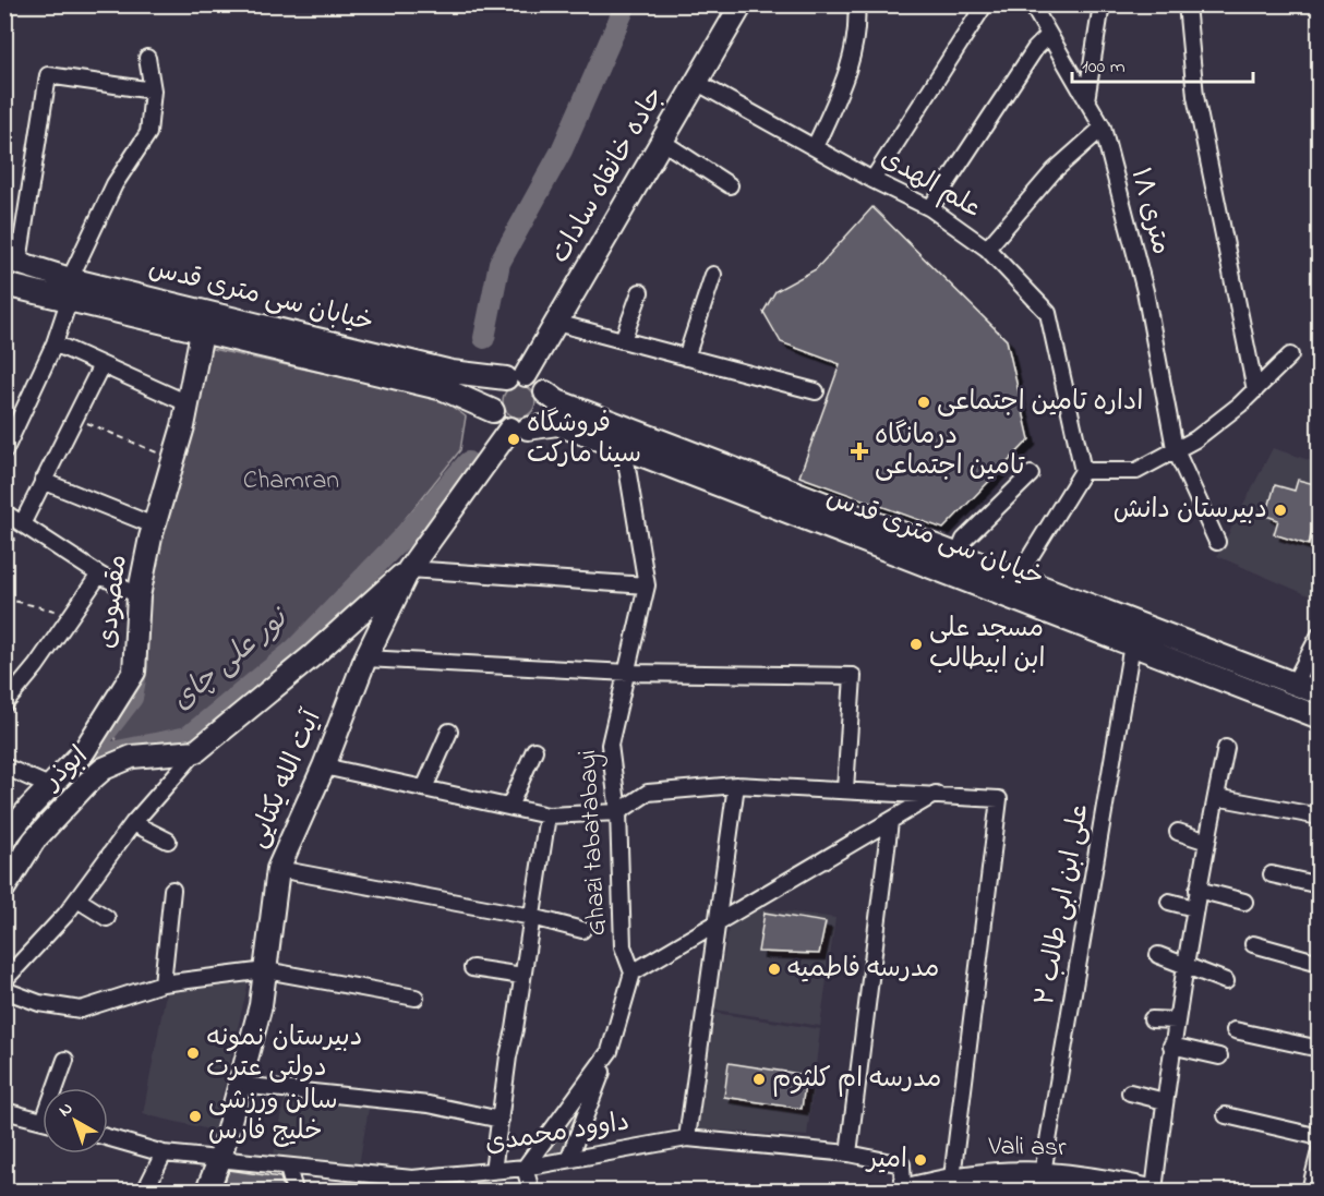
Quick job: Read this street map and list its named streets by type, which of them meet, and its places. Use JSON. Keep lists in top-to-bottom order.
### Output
{
  "streets": {
    "main road": [
      "جاده خانقاه سادات",
      "خیابان سی متری قدس",
      "مقصودی",
      "ابوذر",
      "آیت الله یکتایی",
      "Vali asr"
    ],
    "street": [
      "علم الهدی",
      "۱۸ متری",
      "Ghazi tabatabayi",
      "علی ابن ابی طالب ۲",
      "داوود محمدی"
    ]
  },
  "crossings": [
    ["جاده خانقاه سادات", "علم الهدی"],
    ["جاده خانقاه سادات", "خیابان سی متری قدس"],
    ["جاده خانقاه سادات", "آیت الله یکتایی"],
    ["خیابان سی متری قدس", "مقصودی"],
    ["خیابان سی متری قدس", "آیت الله یکتایی"],
    ["خیابان سی متری قدس", "Ghazi tabatabayi"],
    ["خیابان سی متری قدس", "علی ابن ابی طالب ۲"],
    ["آیت الله یکتایی", "داوود محمدی"],
    ["علی ابن ابی طالب ۲", "Vali asr"],
    ["داوود محمدی", "Vali asr"]
  ],
  "water": ["نور علی چای"],
  "parks": ["Chamran"],
  "places": {
    "other": [
      "اداره تامین اجتماعی",
      "فروشگاه سینا مارکت",
      "دبیرستان دانش",
      "مسجد علی ابن ابیطالب",
      "مدرسه فاطمیه",
      "دبیرستان نمونه دولتی عترت",
      "مدرسه ام کلثوم",
      "سالن ورزشی خلیج فارس",
      "امیر"
    ],
    "health": ["درمانگاه تامین اجتماعی"]
  },
  "scale_bar": "100 m",
  "north": "top left"
}
